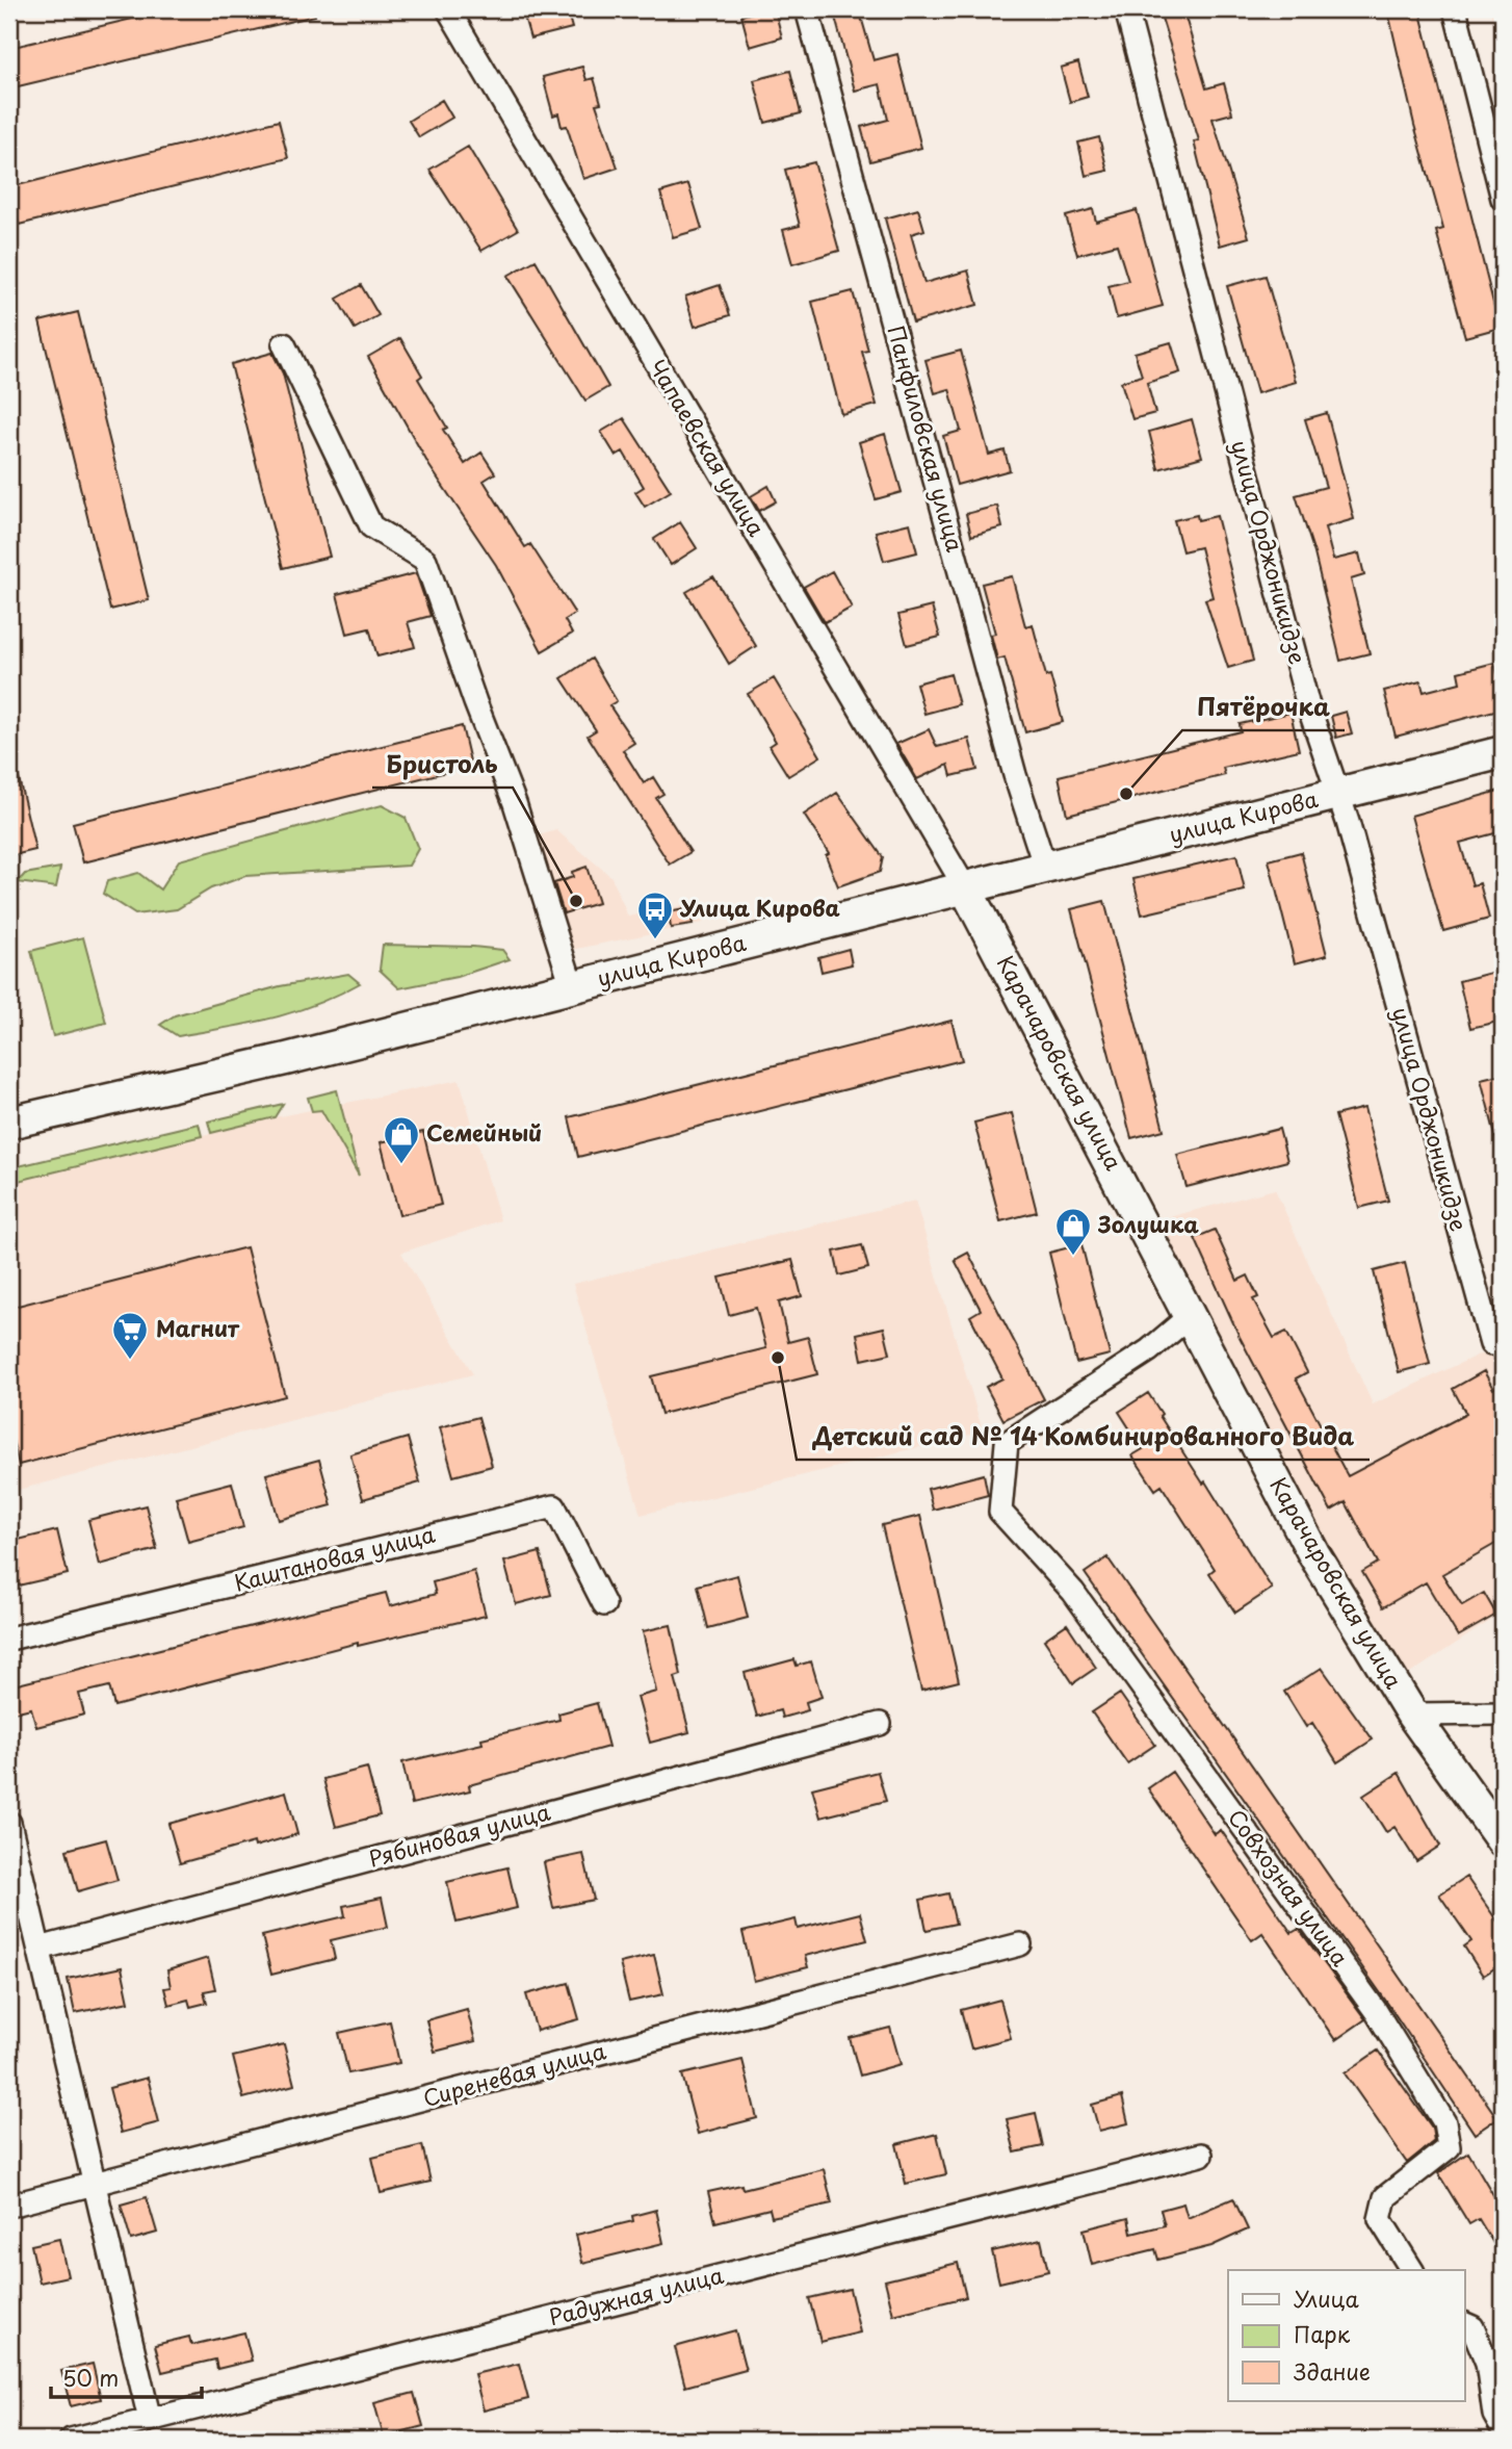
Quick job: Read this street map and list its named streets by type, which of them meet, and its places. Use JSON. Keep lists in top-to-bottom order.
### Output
{
  "streets": {
    "street": [
      "Панфиловская улица",
      "Чапаевская улица",
      "улица Орджоникидзе",
      "улица Кирова",
      "Карачаровская улица",
      "Каштановая улица",
      "Рябиновая улица",
      "Совхозная улица",
      "Сиреневая улица",
      "Радужная улица"
    ]
  },
  "crossings": [
    ["Панфиловская улица", "улица Кирова"],
    ["Чапаевская улица", "улица Кирова"],
    ["Чапаевская улица", "Карачаровская улица"],
    ["улица Орджоникидзе", "улица Кирова"],
    ["улица Кирова", "Карачаровская улица"],
    ["Карачаровская улица", "Совхозная улица"]
  ],
  "places": {
    "other": ["Пятёрочка", "Бристоль", "Детский сад № 14 Комбинированного Вида"],
    "bus stop": ["Улица Кирова"],
    "shop": ["Семейный", "Золушка"],
    "supermarket": ["Магнит"]
  },
  "legend": ["Улица", "Парк", "Здание"],
  "scale_bar": "50 m"
}
